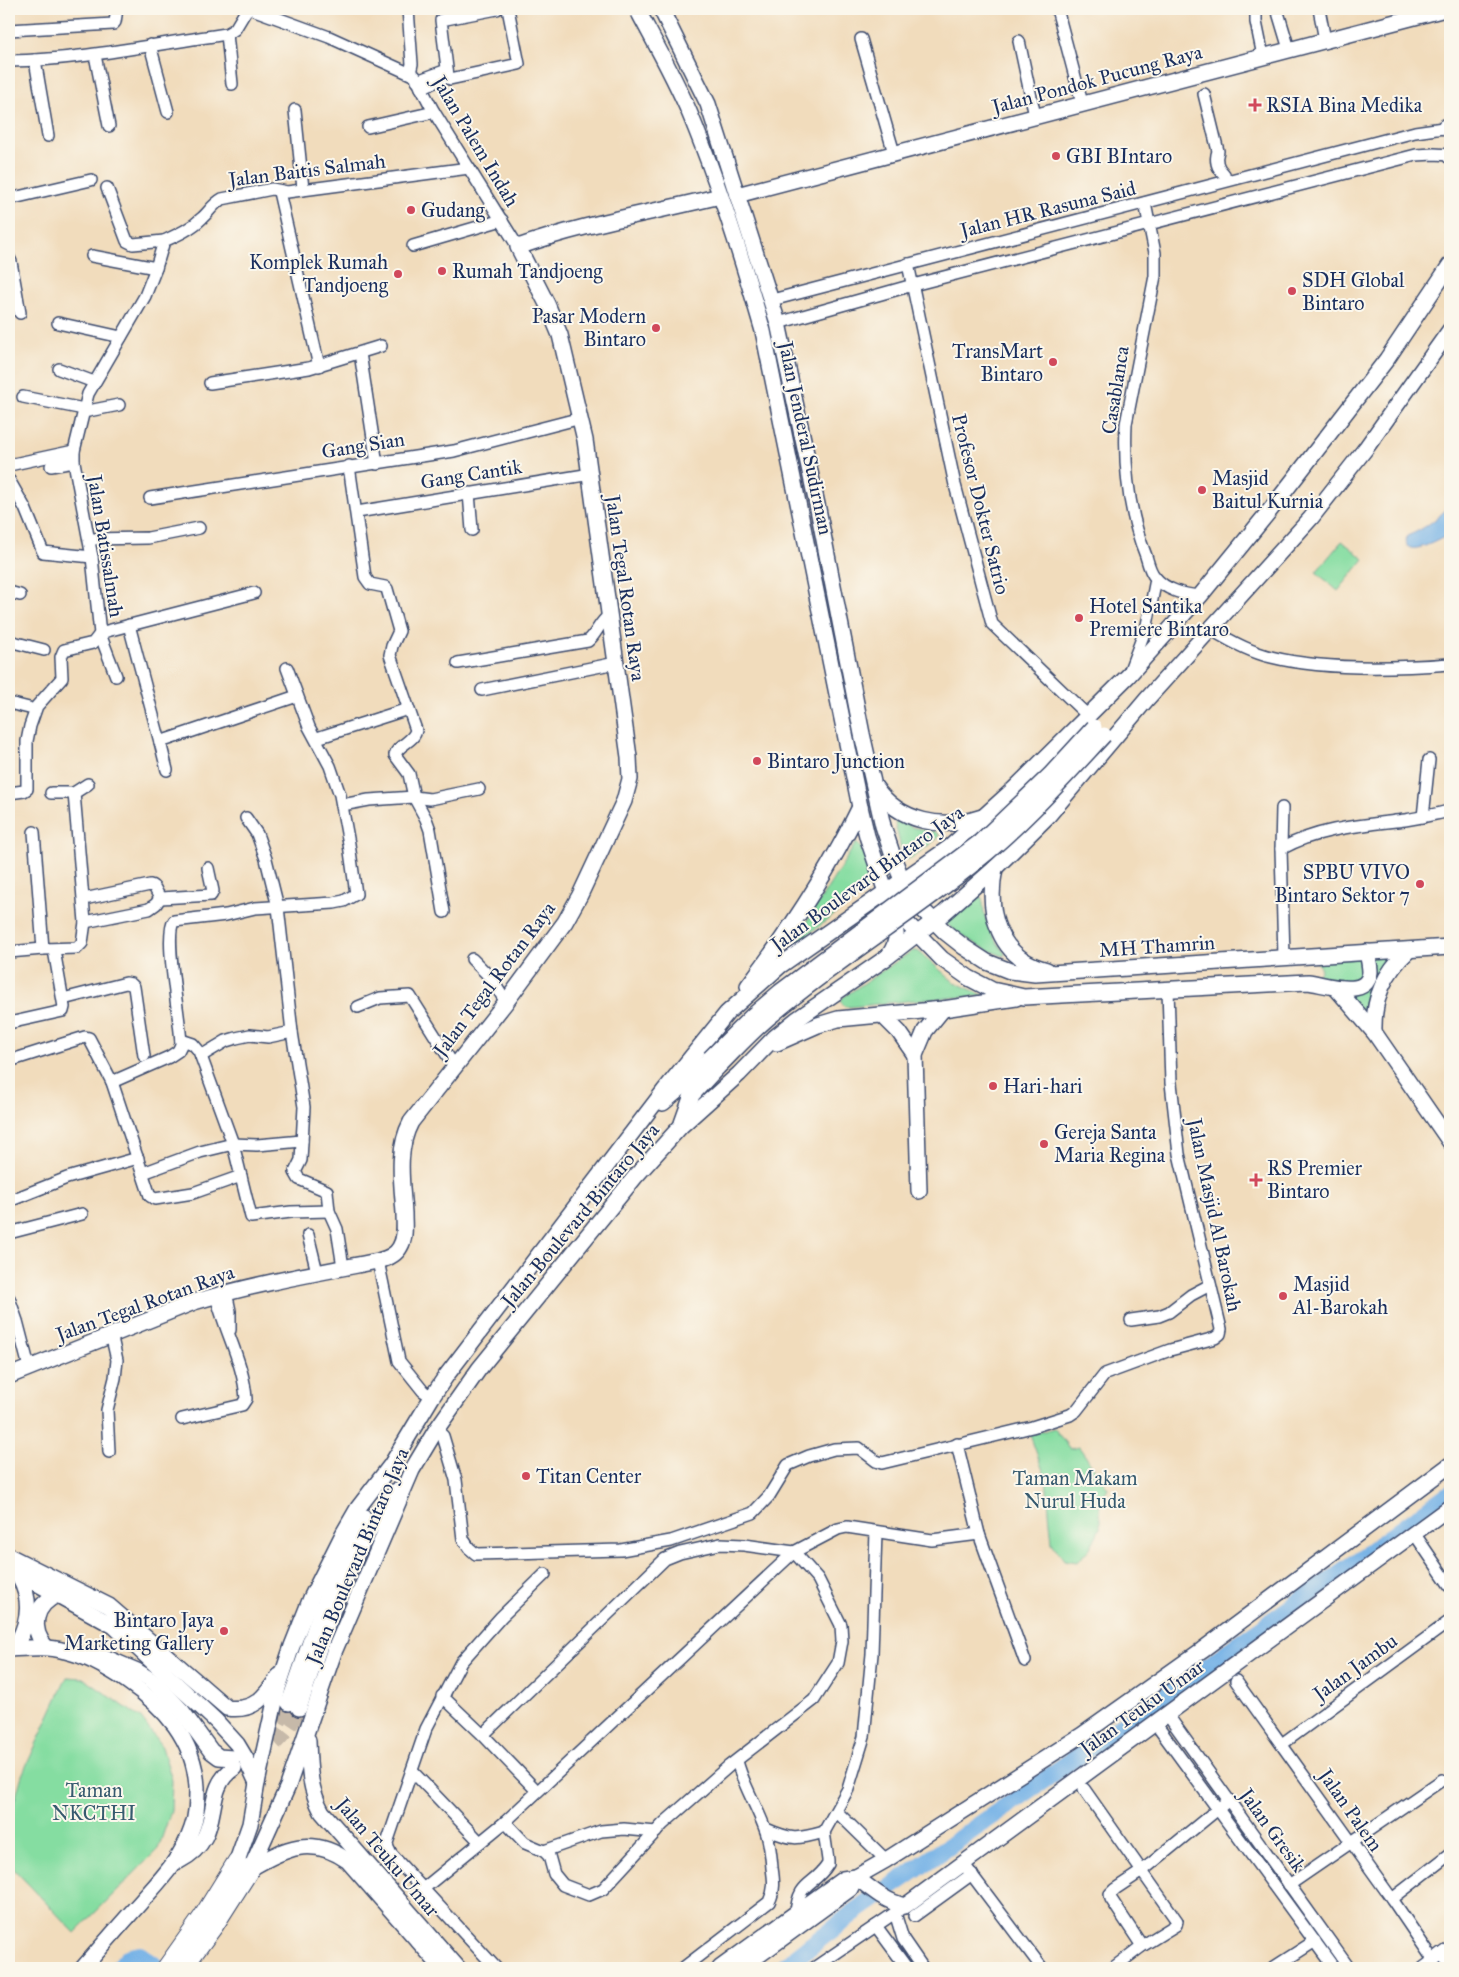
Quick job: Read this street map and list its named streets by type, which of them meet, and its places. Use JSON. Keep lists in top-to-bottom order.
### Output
{
  "streets": {
    "main road": [
      "Jalan Pondok Pucung Raya",
      "Jalan Jenderal Sudirman",
      "Jalan Tegal Rotan Raya",
      "Jalan Boulevard Bintaro Jaya",
      "MH Thamrin",
      "Jalan Teuku Umar"
    ],
    "street": [
      "Jalan Palem Indah",
      "Jalan Baitis Salmah",
      "Jalan HR Rasuna Said",
      "Casablanca",
      "Gang Sian",
      "Gang Cantik",
      "Profesor Dokter Satrio",
      "Jalan Batissalmah",
      "Jalan Masjid Al Barokah",
      "Jalan Jambu",
      "Jalan Palem",
      "Jalan Gresik"
    ]
  },
  "crossings": [
    ["Jalan Pondok Pucung Raya", "Jalan Jenderal Sudirman"],
    ["Jalan Palem Indah", "Jalan Baitis Salmah"],
    ["Jalan Palem Indah", "Jalan Tegal Rotan Raya"],
    ["Jalan HR Rasuna Said", "Casablanca"],
    ["Jalan HR Rasuna Said", "Jalan Jenderal Sudirman"],
    ["Jalan HR Rasuna Said", "Profesor Dokter Satrio"],
    ["Jalan Jenderal Sudirman", "Jalan Boulevard Bintaro Jaya"],
    ["Jalan Jenderal Sudirman", "MH Thamrin"],
    ["Gang Sian", "Jalan Tegal Rotan Raya"],
    ["Gang Cantik", "Jalan Tegal Rotan Raya"],
    ["Profesor Dokter Satrio", "Jalan Boulevard Bintaro Jaya"],
    ["Jalan Boulevard Bintaro Jaya", "MH Thamrin"],
    ["Jalan Boulevard Bintaro Jaya", "Jalan Teuku Umar"],
    ["Jalan Jambu", "Jalan Palem"],
    ["Jalan Teuku Umar", "Jalan Gresik"]
  ],
  "parks": ["Taman Makam Nurul Huda", "Taman NKCTHI"],
  "places": {
    "health": ["RSIA Bina Medika", "RS Premier Bintaro"],
    "other": [
      "GBI BIntaro",
      "Gudang",
      "Rumah Tandjoeng",
      "Komplek Rumah Tandjoeng",
      "SDH Global Bintaro",
      "Pasar Modern Bintaro",
      "TransMart Bintaro",
      "Masjid Baitul Kurnia",
      "Hotel Santika Premiere Bintaro",
      "Bintaro Junction",
      "SPBU VIVO Bintaro Sektor 7",
      "Hari-hari",
      "Gereja Santa Maria Regina",
      "Masjid Al-Barokah",
      "Titan Center",
      "Bintaro Jaya Marketing Gallery"
    ]
  }
}
